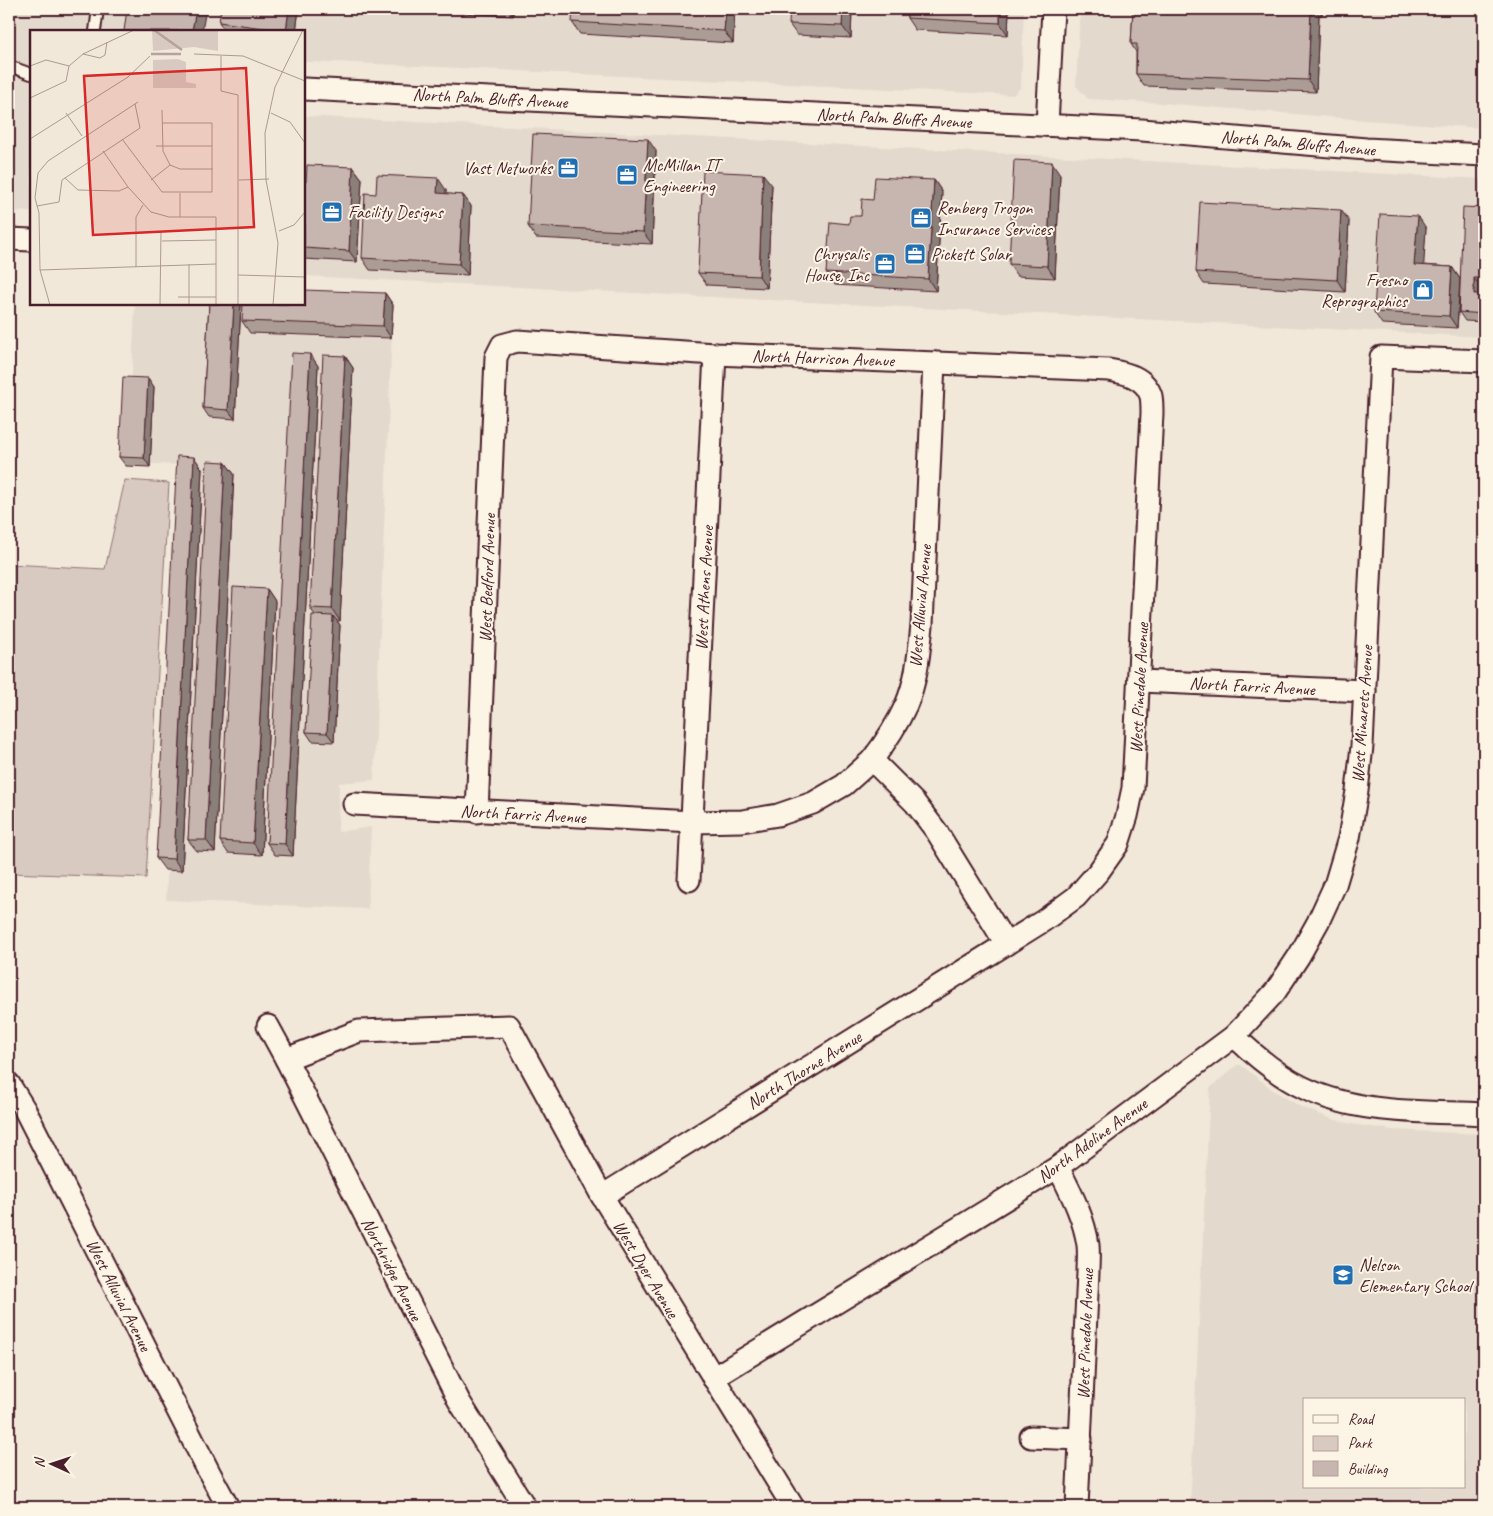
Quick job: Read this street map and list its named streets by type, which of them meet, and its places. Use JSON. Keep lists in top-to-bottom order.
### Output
{
  "streets": {
    "street": [
      "North Palm Bluffs Avenue",
      "North Harrison Avenue",
      "West Bedford Avenue",
      "West Athens Avenue",
      "West Alluvial Avenue",
      "North Farris Avenue",
      "West Pinedale Avenue",
      "West Minarets Avenue",
      "North Thorne Avenue",
      "North Adoline Avenue",
      "Northridge Avenue",
      "West Dyer Avenue"
    ]
  },
  "crossings": [
    ["North Harrison Avenue", "West Bedford Avenue"],
    ["North Harrison Avenue", "West Athens Avenue"],
    ["North Harrison Avenue", "West Alluvial Avenue"],
    ["North Harrison Avenue", "West Pinedale Avenue"],
    ["West Bedford Avenue", "North Farris Avenue"],
    ["West Athens Avenue", "North Farris Avenue"],
    ["West Alluvial Avenue", "North Farris Avenue"],
    ["North Farris Avenue", "West Pinedale Avenue"],
    ["North Farris Avenue", "West Minarets Avenue"],
    ["West Pinedale Avenue", "North Thorne Avenue"],
    ["West Pinedale Avenue", "North Adoline Avenue"],
    ["West Minarets Avenue", "North Adoline Avenue"],
    ["North Thorne Avenue", "West Dyer Avenue"],
    ["North Adoline Avenue", "West Dyer Avenue"],
    ["Northridge Avenue", "West Dyer Avenue"]
  ],
  "places": {
    "office": [
      "Vast Networks",
      "McMillan IT Engineering",
      "Facility Designs",
      "Renberg Trogon Insurance Services",
      "Pickett Solar",
      "Chrysalis House, Inc"
    ],
    "shop": ["Fresno Reprographics"],
    "school or university": ["Nelson Elementary School"]
  },
  "legend": ["Road", "Park", "Building"],
  "north": "left"
}
